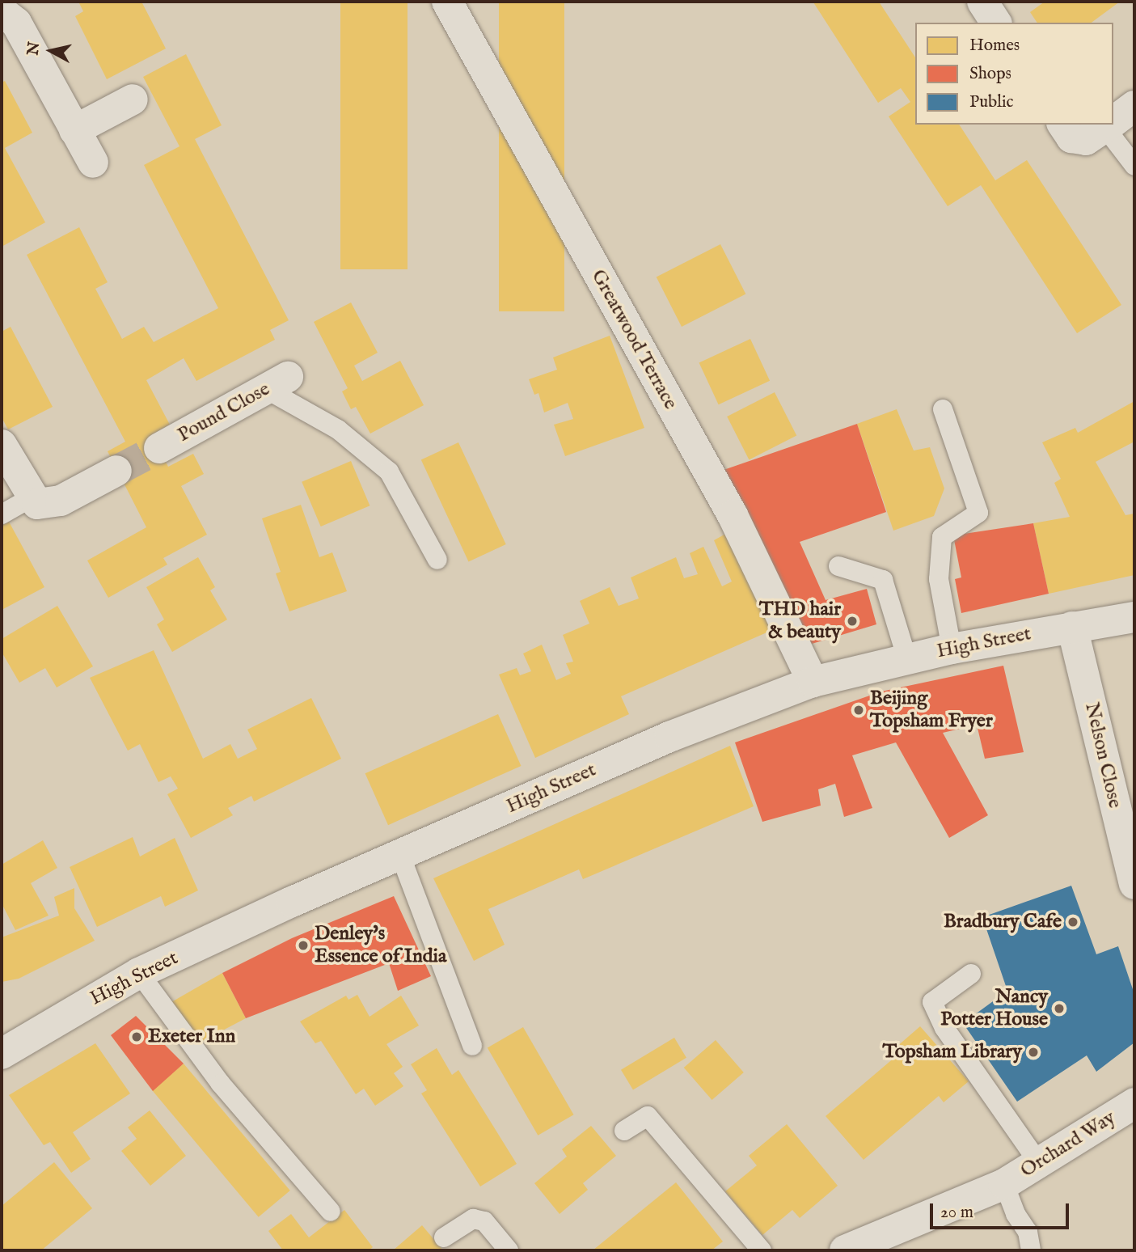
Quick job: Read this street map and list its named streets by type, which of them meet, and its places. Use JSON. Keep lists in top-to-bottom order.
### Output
{
  "streets": {
    "street": [
      "Greatwood Terrace",
      "Pound Close",
      "High Street",
      "Nelson Close",
      "Orchard Way"
    ]
  },
  "crossings": [
    ["Greatwood Terrace", "High Street"],
    ["High Street", "Nelson Close"]
  ],
  "places": [
    "THD hair & beauty",
    "Beijing Topsham Fryer",
    "Bradbury Cafe",
    "Denley's Essence of India",
    "Nancy Potter House",
    "Exeter Inn",
    "Topsham Library"
  ],
  "legend": ["Homes", "Shops", "Public"],
  "scale_bar": "20 m",
  "north": "left"
}
